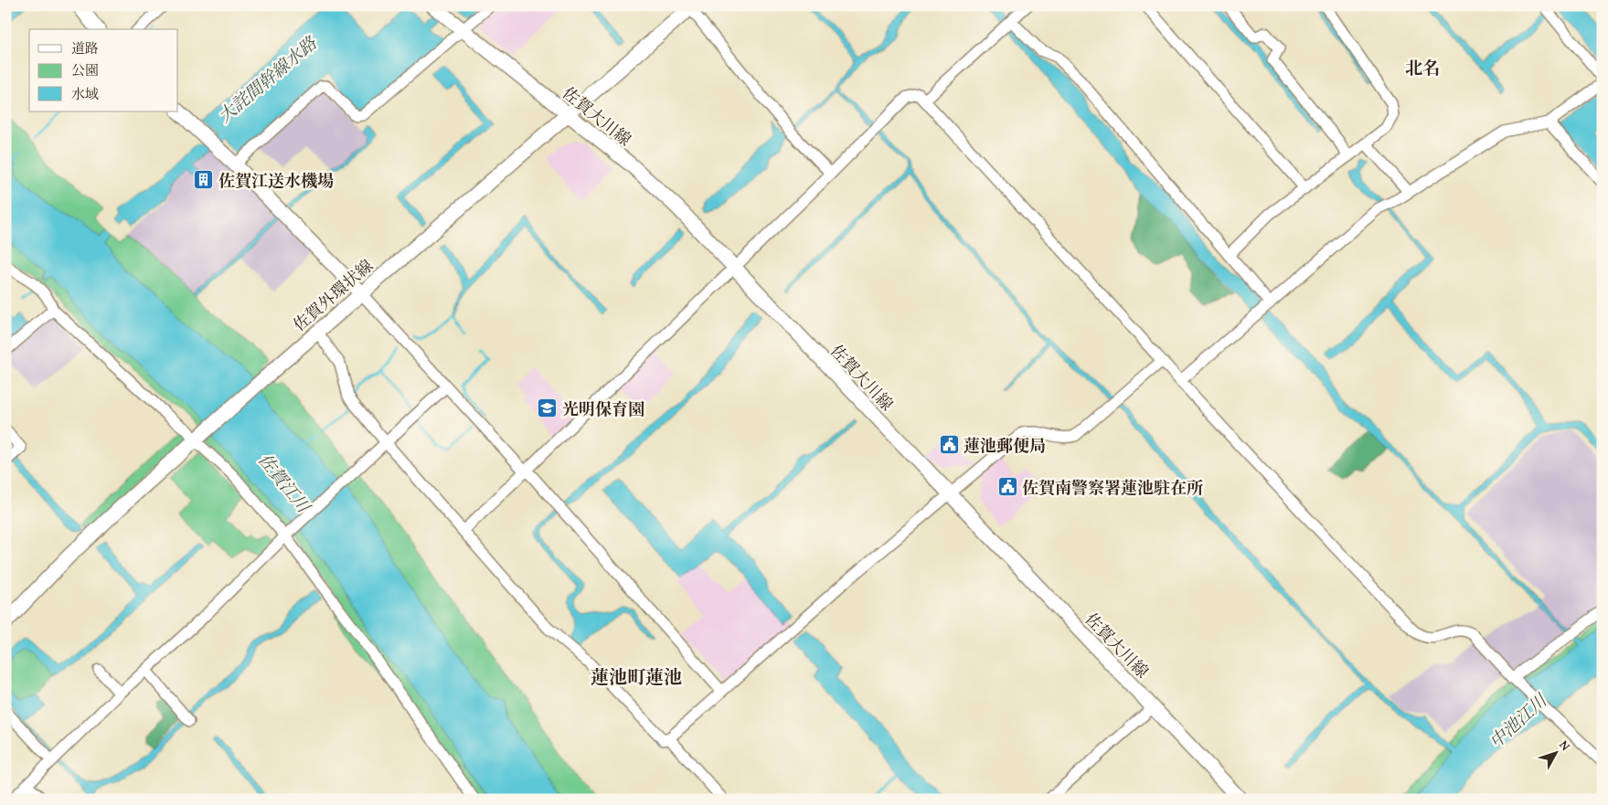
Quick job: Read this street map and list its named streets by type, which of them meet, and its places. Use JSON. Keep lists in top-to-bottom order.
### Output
{
  "streets": {
    "main road": ["佐賀大川線", "佐賀外環状線"]
  },
  "crossings": [
    ["佐賀大川線", "佐賀外環状線"]
  ],
  "districts": ["北名", "蓮池町蓮池"],
  "water": ["大詫間幹線水路", "佐賀江川", "中池江川"],
  "places": {
    "building": ["佐賀江送水機場"],
    "school or university": ["光明保育園"],
    "public building": ["蓮池郵便局", "佐賀南警察署蓮池駐在所"]
  },
  "legend": ["道路", "公園", "水域"],
  "north": "top right"
}
